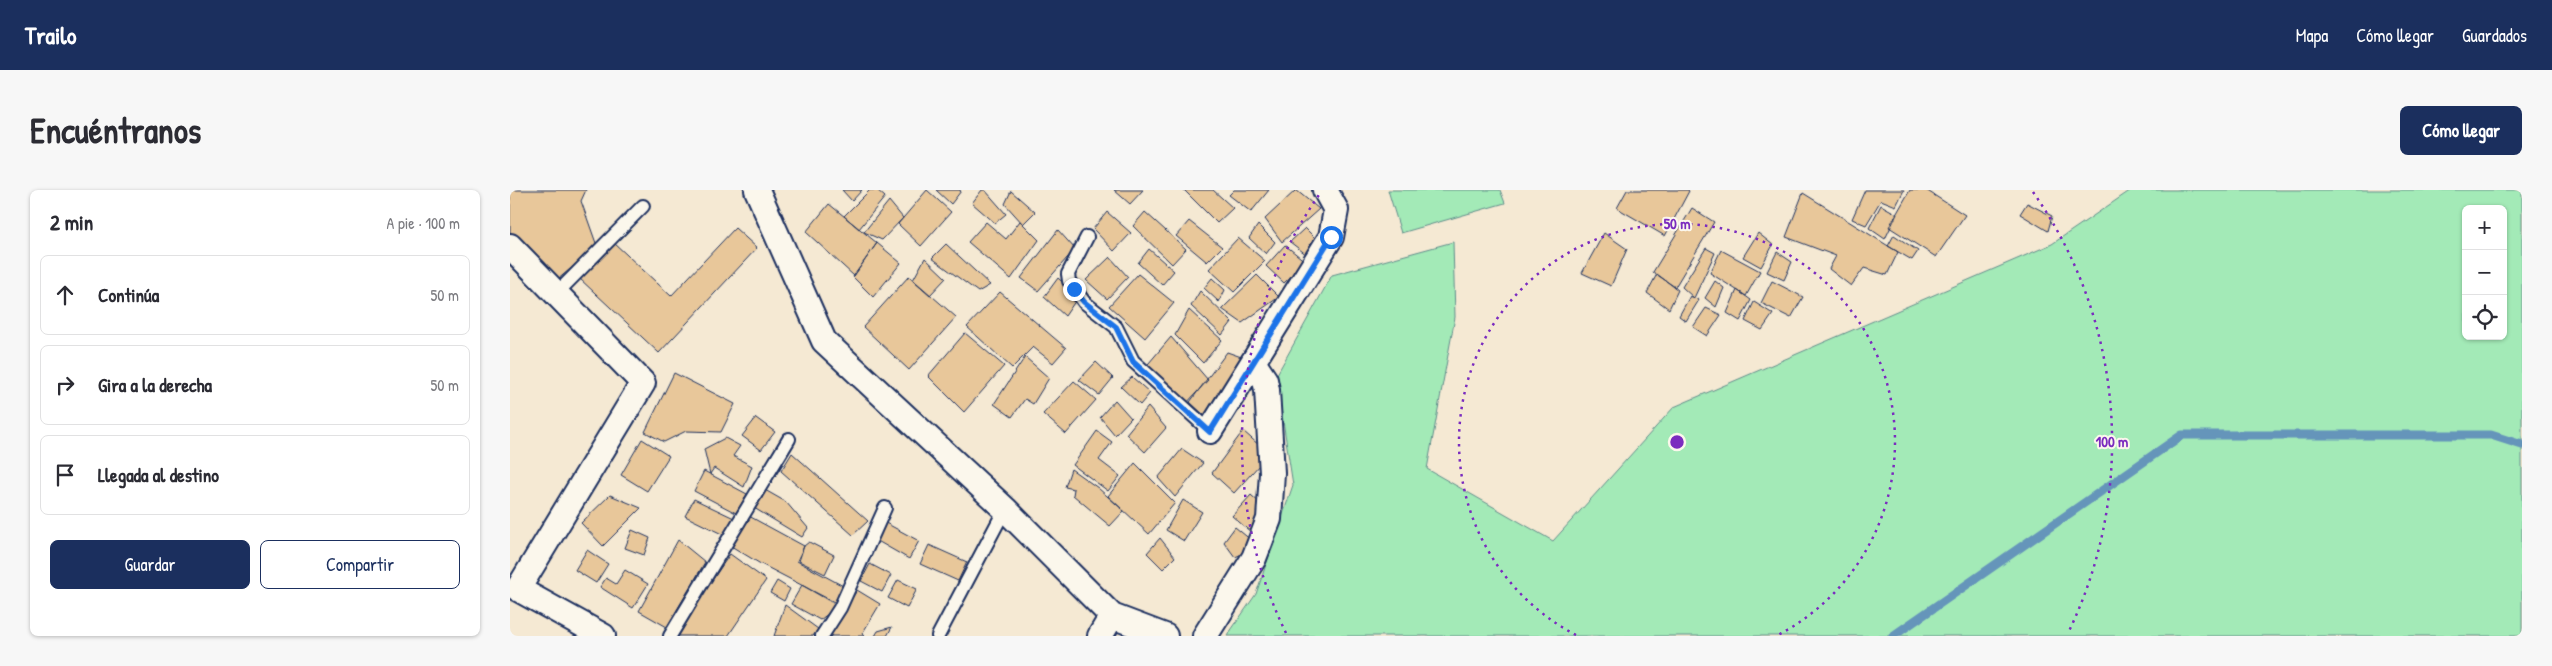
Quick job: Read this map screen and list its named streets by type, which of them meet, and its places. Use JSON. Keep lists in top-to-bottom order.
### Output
{
  "page": {
    "header": "Trailo",
    "nav": ["Mapa", "Cómo llegar", "Guardados"],
    "buttons": [
      "Cómo llegar",
      ["Guardar", "Compartir"]
    ],
    "title": "Encuéntranos",
    "heading": ["2 min", "A pie · 100 m"],
    "map_buttons": ["+", "−"],
    "list": [
      ["Continúa", "50 m"],
      ["Gira a la derecha", "50 m"],
      "Llegada al destino"
    ]
  },
  "rings": ["50 m", "100 m"]
}
